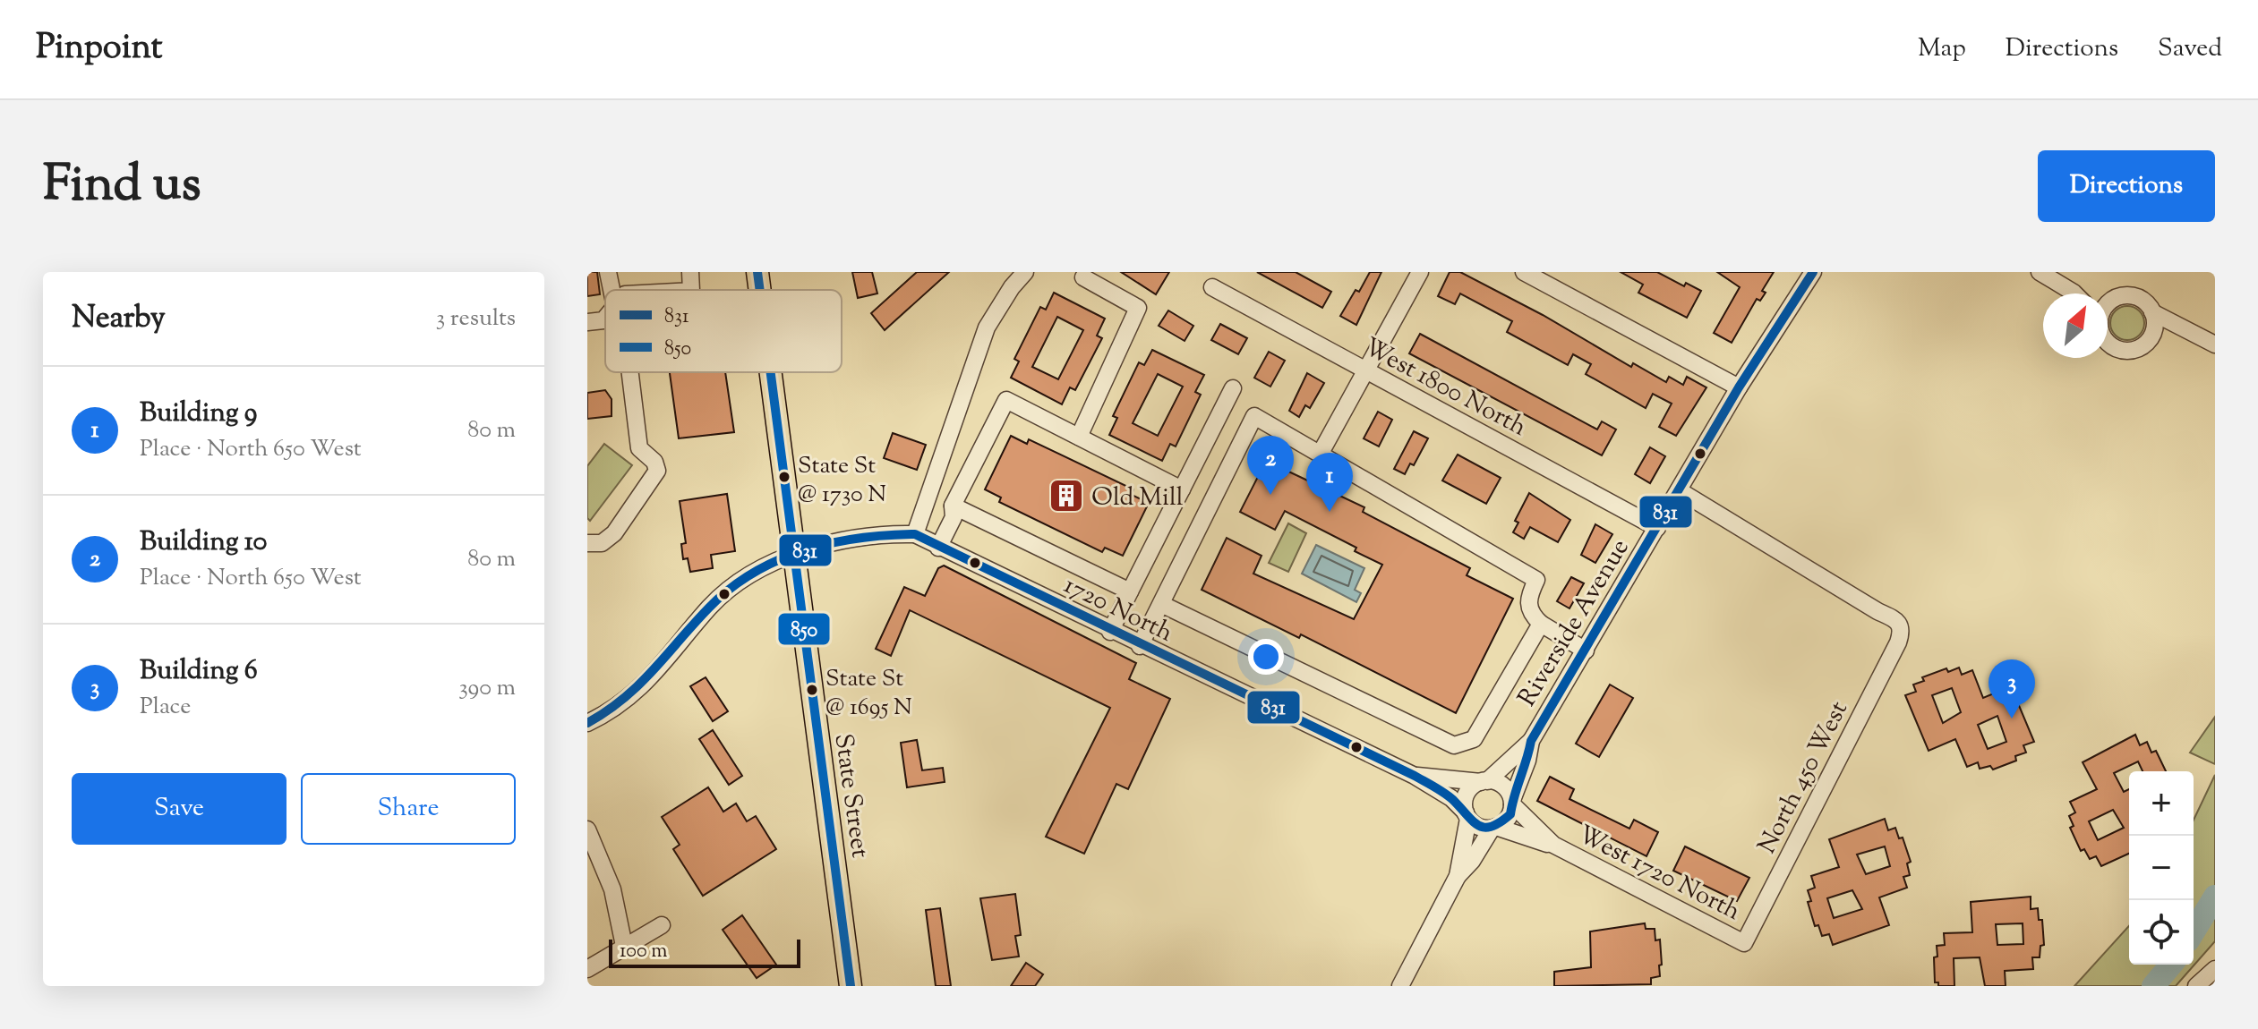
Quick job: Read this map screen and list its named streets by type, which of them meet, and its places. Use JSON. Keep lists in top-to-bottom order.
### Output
{
  "streets": {
    "main road": ["State Street"],
    "street": [
      "West 1800 North",
      "1720 North",
      "Riverside Avenue",
      "North 450 West",
      "West 1720 North"
    ]
  },
  "crossings": [
    ["West 1800 North", "Riverside Avenue"],
    ["1720 North", "Riverside Avenue"],
    ["1720 North", "West 1720 North"],
    ["Riverside Avenue", "North 450 West"],
    ["Riverside Avenue", "West 1720 North"],
    ["North 450 West", "West 1720 North"]
  ],
  "places": {
    "other": ["State St @ 1730 N", "State St @ 1695 N"],
    "building": ["Old Mill"]
  },
  "lines": ["transit line 831", "transit line 850"],
  "legend": ["831", "850"],
  "scale_bar": "100 m",
  "north": "top right",
  "page": {
    "header": "Pinpoint",
    "nav": ["Map", "Directions", "Saved"],
    "title": "Find us",
    "buttons": [
      "Directions",
      ["Save", "Share"]
    ],
    "heading": ["Nearby", "3 results"],
    "list": [
      {
        "mark": "1",
        "name": "Building 9",
        "note": "Place · North 650 West",
        "value": "80 m"
      },
      {
        "mark": "2",
        "name": "Building 10",
        "note": "Place · North 650 West",
        "value": "80 m"
      },
      {
        "mark": "3",
        "name": "Building 6",
        "note": "Place",
        "value": "390 m"
      }
    ],
    "pins": ["2", "1", "3"],
    "map_buttons": ["+", "−"],
    "scale": "100 m"
  }
}
